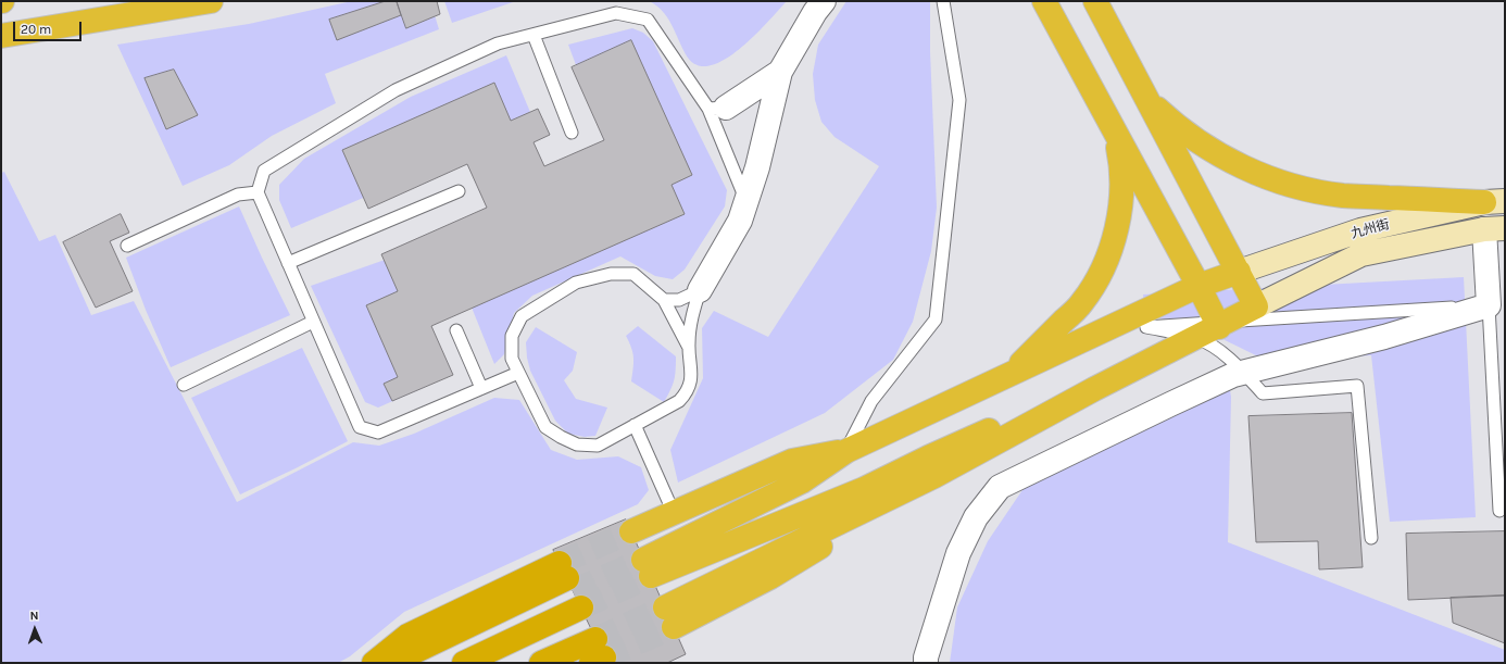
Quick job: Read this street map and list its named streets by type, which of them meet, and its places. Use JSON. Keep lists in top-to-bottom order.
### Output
{
  "streets": {
    "main road": ["九州街"]
  },
  "scale_bar": "20 m",
  "north": "top"
}
